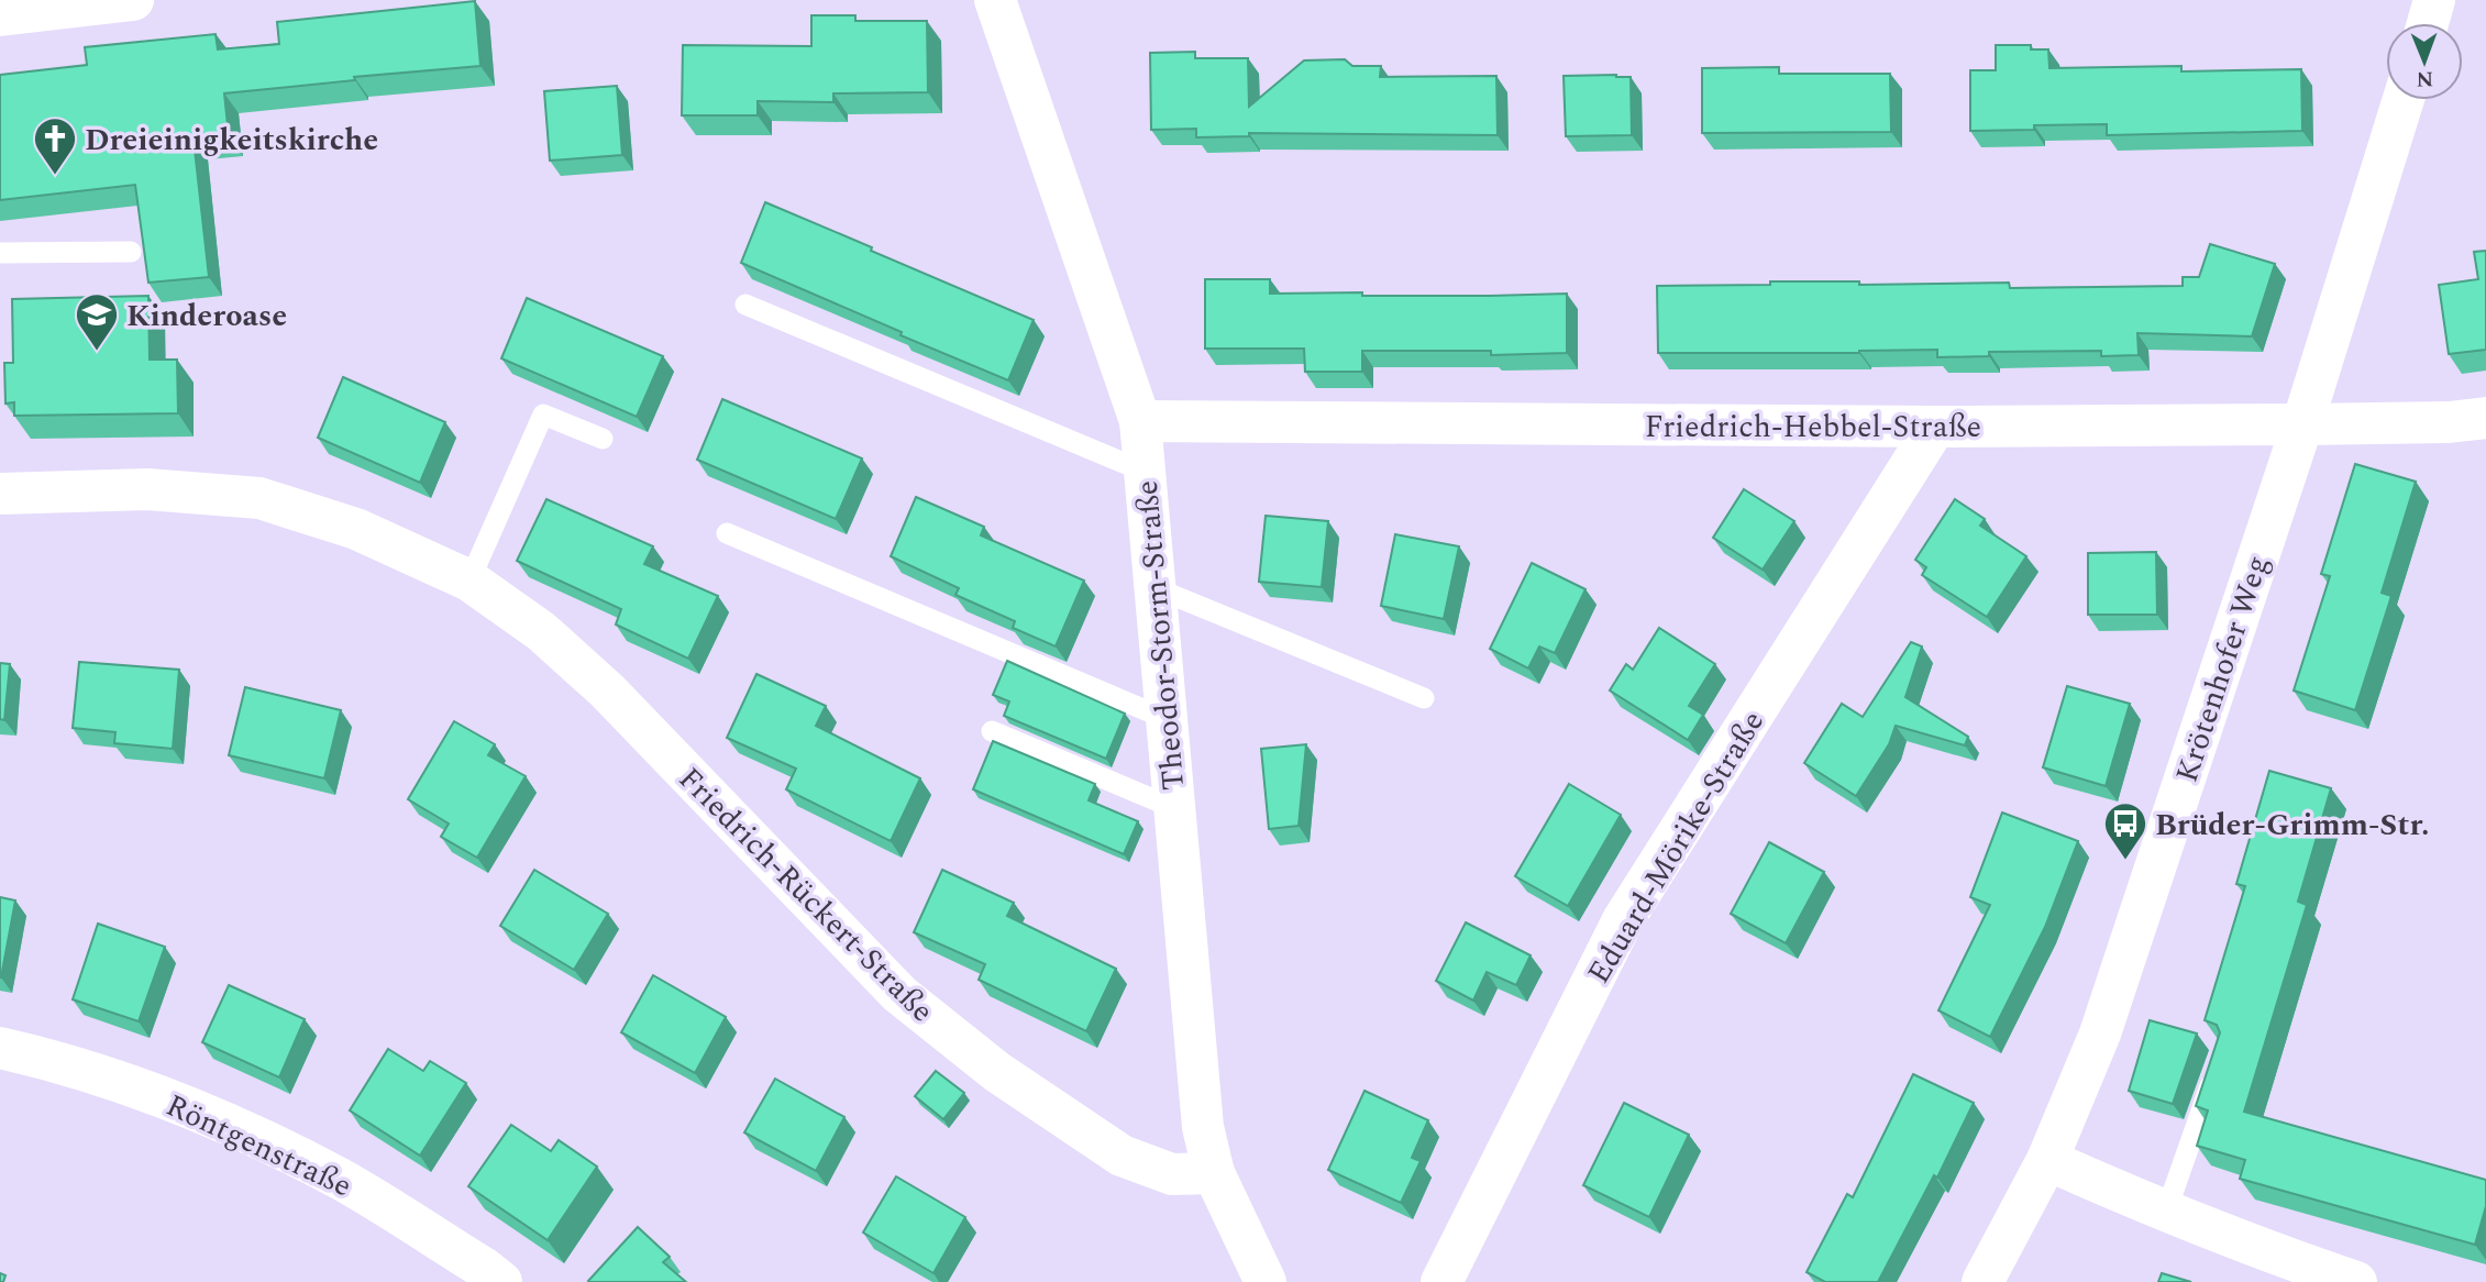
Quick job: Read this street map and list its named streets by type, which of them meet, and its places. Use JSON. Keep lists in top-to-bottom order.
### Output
{
  "streets": {
    "street": [
      "Friedrich-Hebbel-Straße",
      "Theodor-Storm-Straße",
      "Krötenhofer Weg",
      "Eduard-Mörike-Straße",
      "Friedrich-Rückert-Straße",
      "Röntgenstraße"
    ]
  },
  "crossings": [
    ["Friedrich-Hebbel-Straße", "Theodor-Storm-Straße"],
    ["Friedrich-Hebbel-Straße", "Krötenhofer Weg"],
    ["Friedrich-Hebbel-Straße", "Eduard-Mörike-Straße"],
    ["Theodor-Storm-Straße", "Friedrich-Rückert-Straße"]
  ],
  "places": {
    "church": ["Dreieinigkeitskirche"],
    "school or university": ["Kinderoase"],
    "bus stop": ["Brüder-Grimm-Str."]
  },
  "north": "bottom"
}
